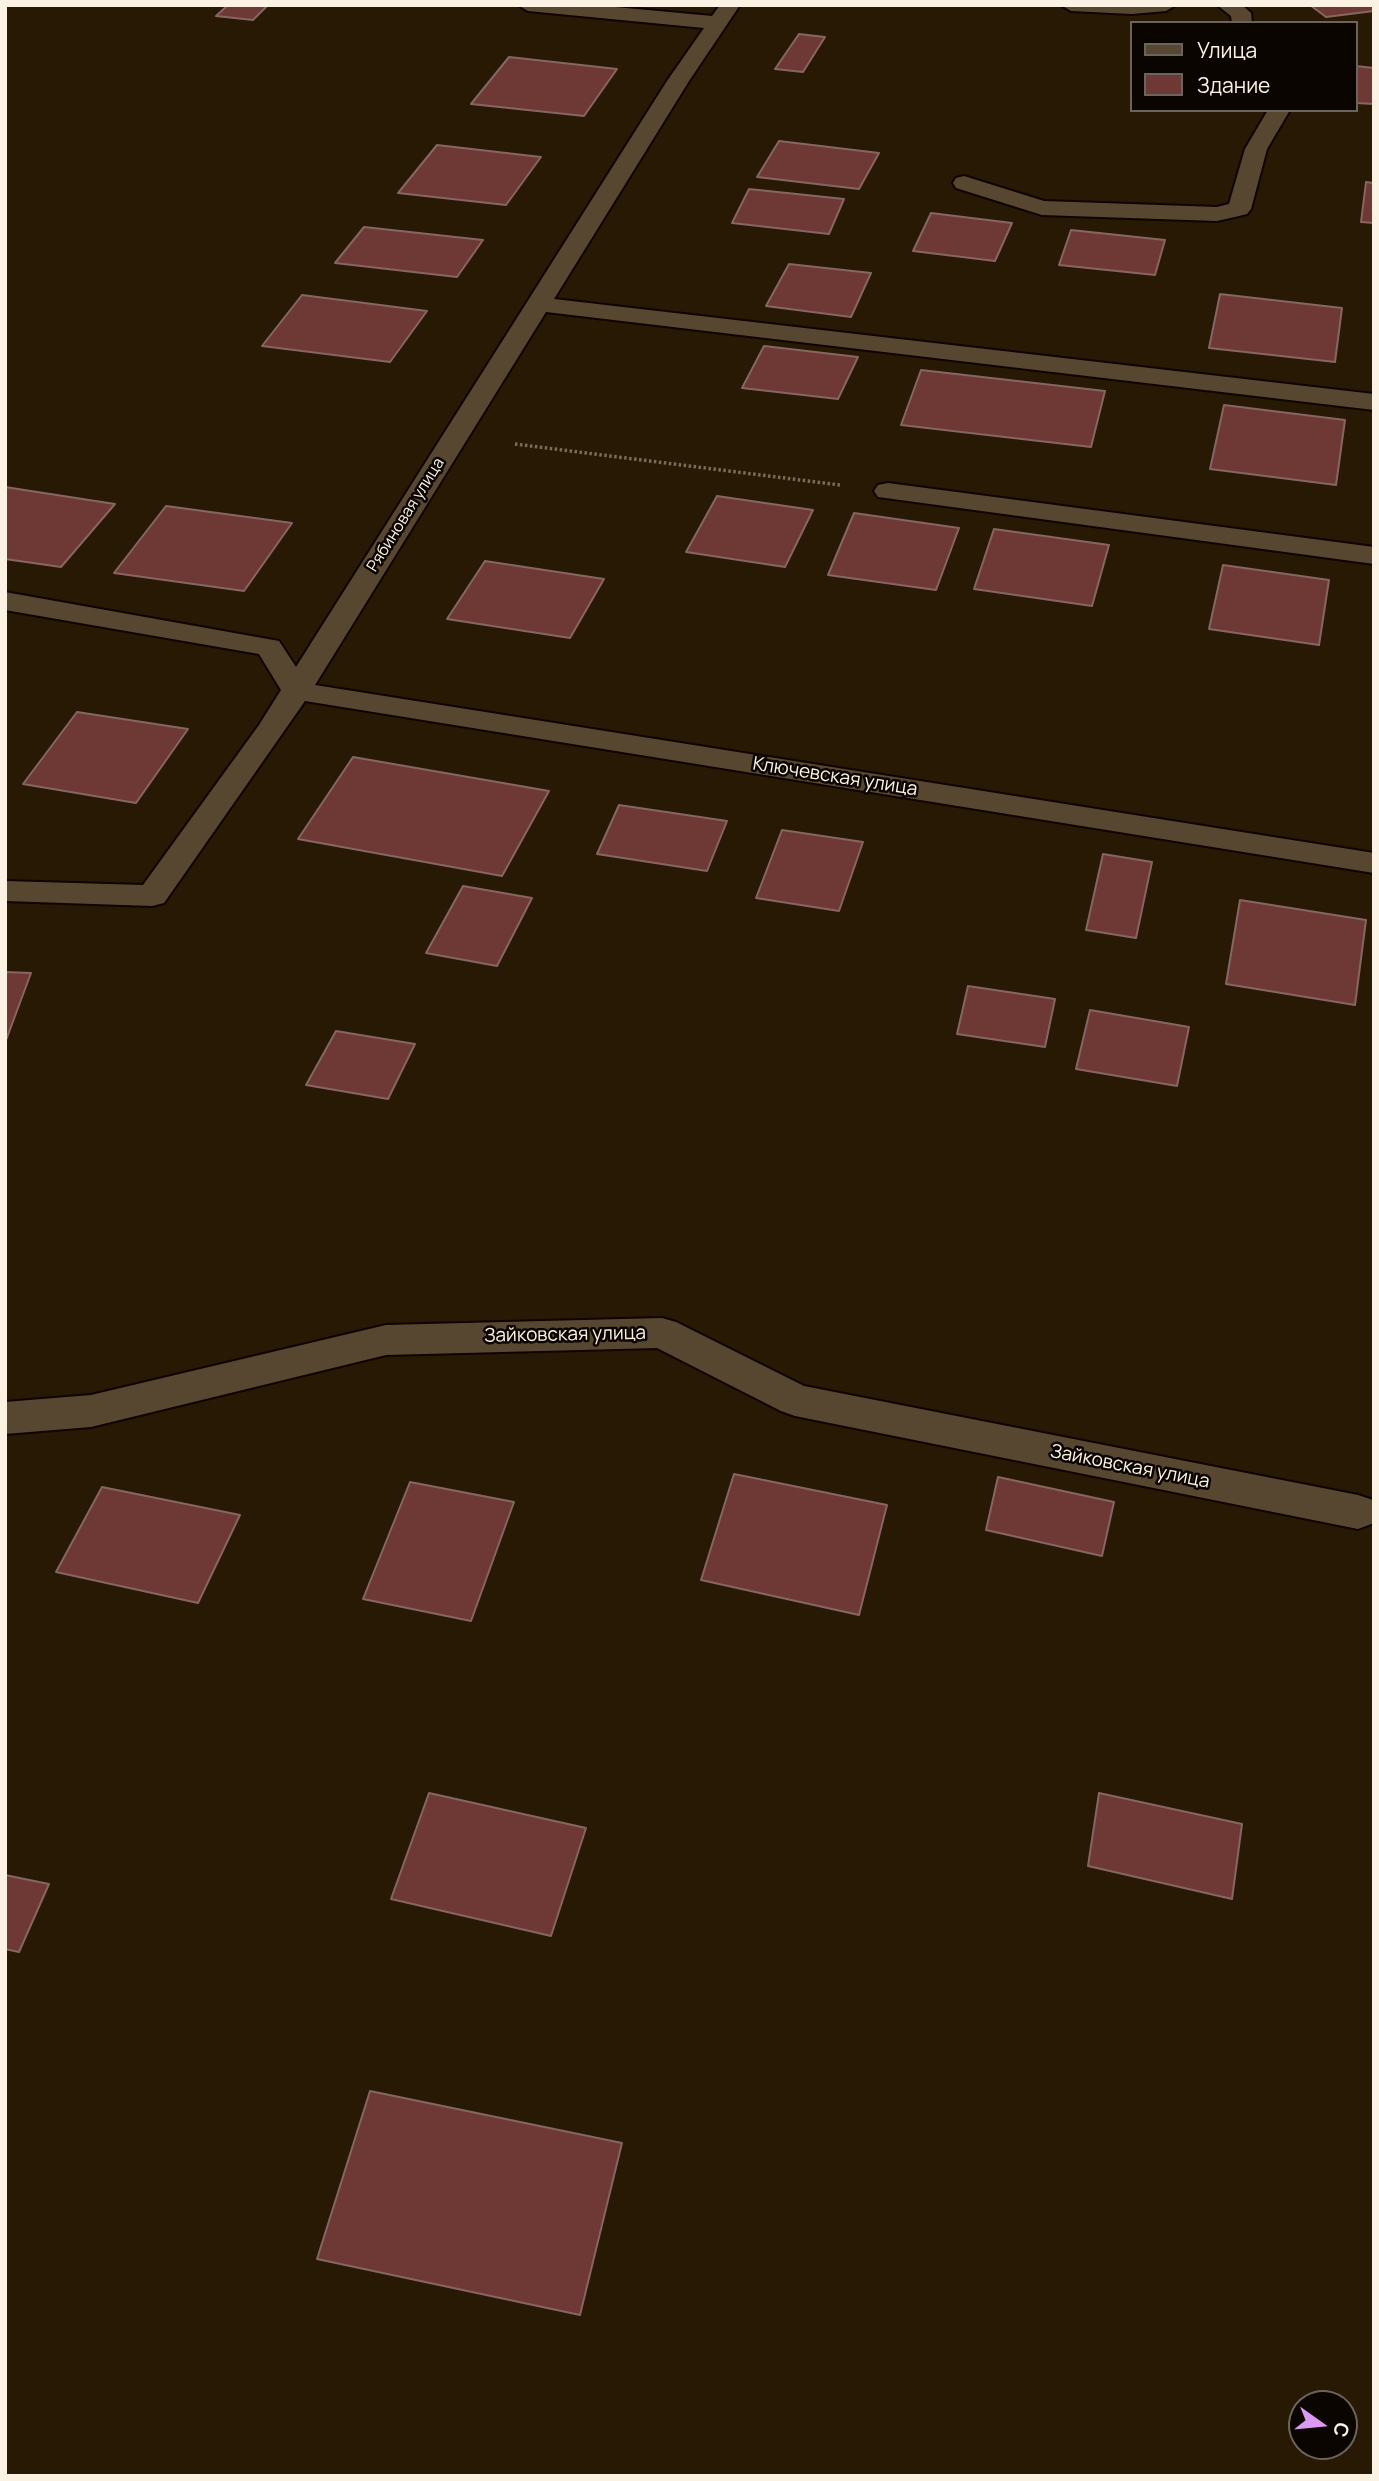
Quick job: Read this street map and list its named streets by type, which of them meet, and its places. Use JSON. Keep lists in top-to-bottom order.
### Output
{
  "streets": {
    "street": ["Рябиновая улица", "Ключевская улица", "Зайковская улица"]
  },
  "crossings": [
    ["Рябиновая улица", "Ключевская улица"]
  ],
  "legend": ["Улица", "Здание"],
  "north": "right"
}
